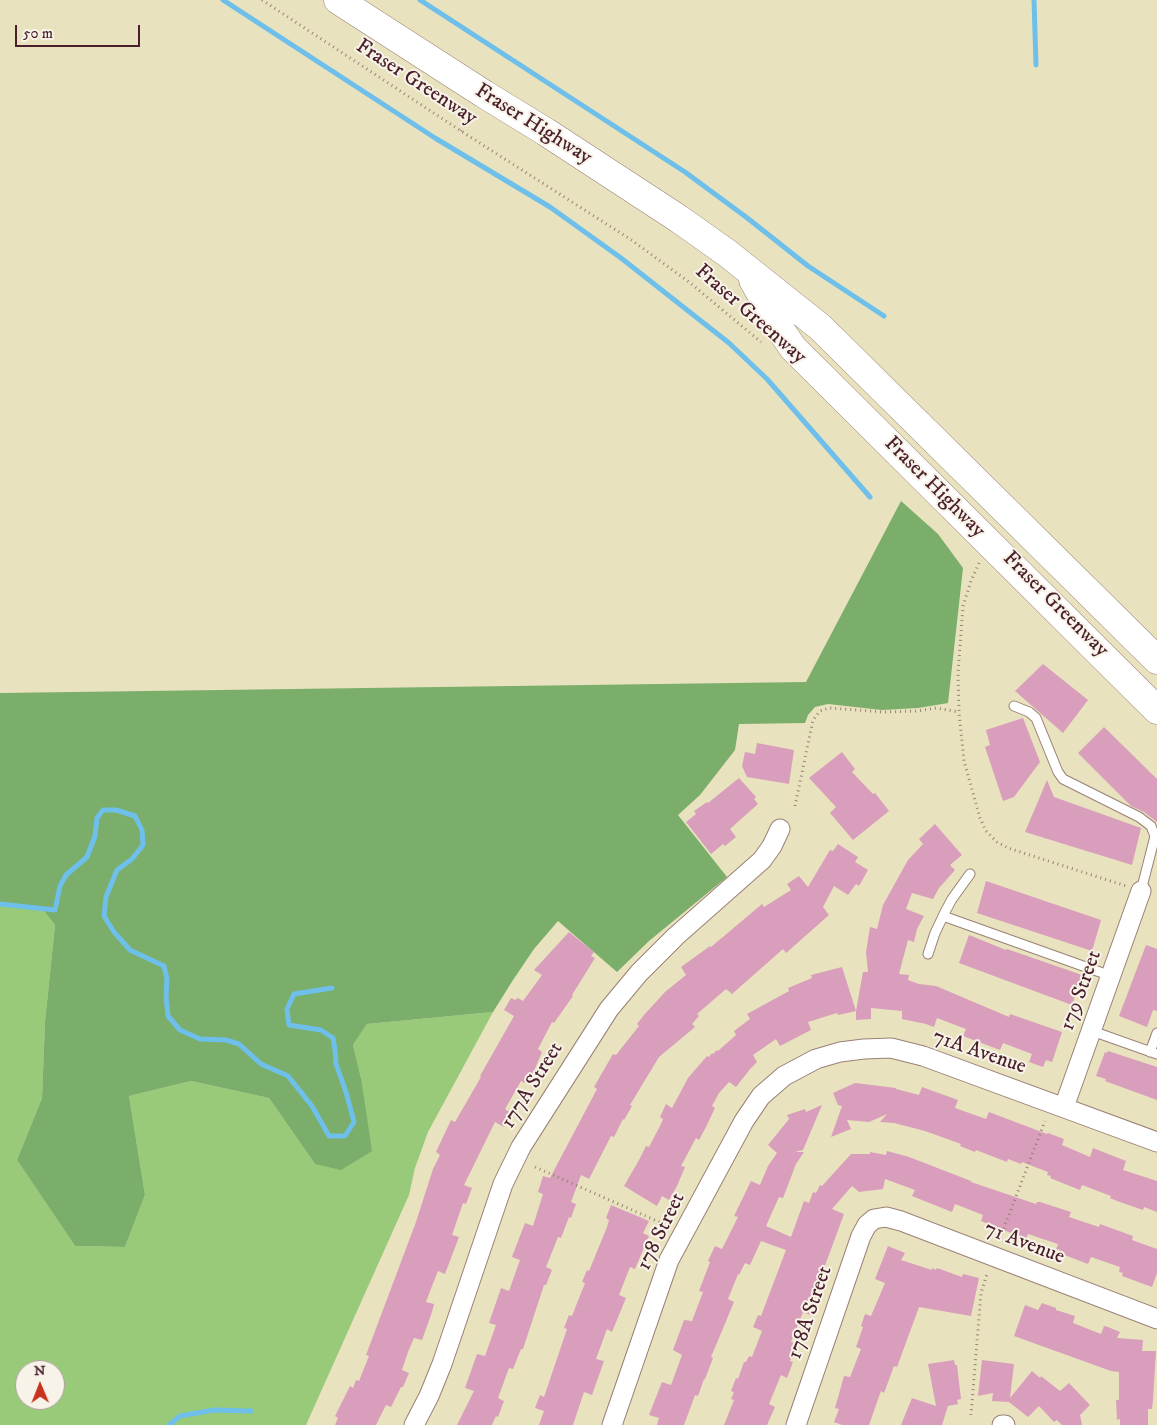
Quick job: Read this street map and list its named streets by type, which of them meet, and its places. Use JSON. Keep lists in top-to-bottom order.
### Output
{
  "streets": {
    "main road": ["Fraser Highway"],
    "street": [
      "179 Street",
      "71A Avenue",
      "177A Street",
      "178 Street",
      "71 Avenue",
      "178A Street"
    ],
    "path": ["Fraser Greenway"]
  },
  "crossings": [
    ["179 Street", "71A Avenue"],
    ["71A Avenue", "178 Street"],
    ["71 Avenue", "178A Street"]
  ],
  "scale_bar": "50 m",
  "north": "top"
}
